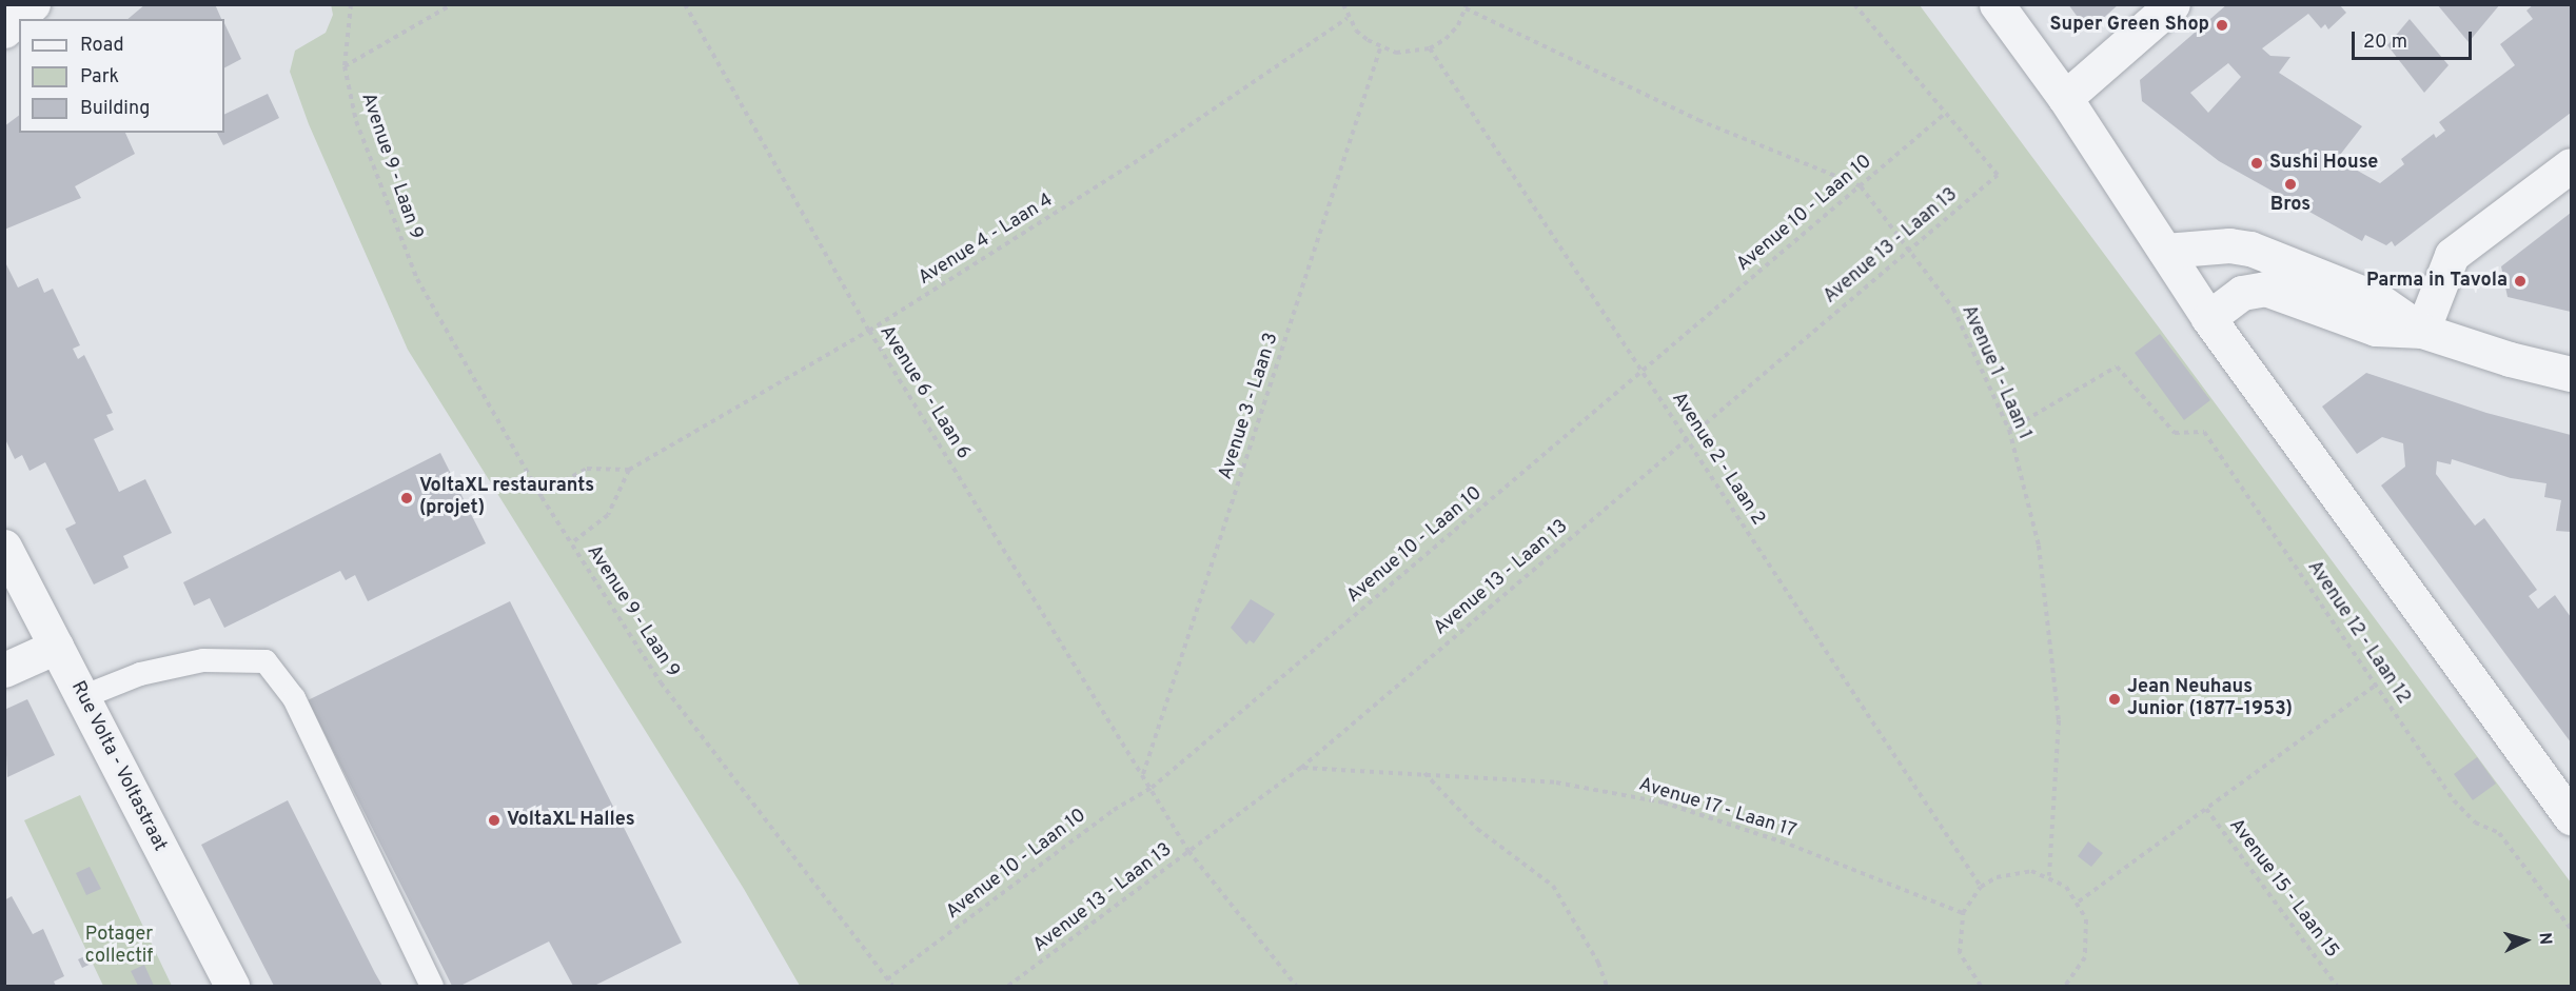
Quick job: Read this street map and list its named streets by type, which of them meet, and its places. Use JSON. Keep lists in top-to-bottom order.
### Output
{
  "streets": {
    "street": ["Rue Volta - Voltastraat"],
    "path": [
      "Avenue 9 - Laan 9",
      "Avenue 10 - Laan 10",
      "Avenue 4 - Laan 4",
      "Avenue 13 - Laan 13",
      "Avenue 1 - Laan 1",
      "Avenue 6 - Laan 6",
      "Avenue 3 - Laan 3",
      "Avenue 2 - Laan 2",
      "Avenue 12 - Laan 12",
      "Avenue 17 - Laan 17",
      "Avenue 15 - Laan 15"
    ]
  },
  "crossings": [
    ["Avenue 9 - Laan 9", "Avenue 10 - Laan 10"],
    ["Avenue 10 - Laan 10", "Avenue 13 - Laan 13"],
    ["Avenue 10 - Laan 10", "Avenue 1 - Laan 1"],
    ["Avenue 10 - Laan 10", "Avenue 6 - Laan 6"],
    ["Avenue 10 - Laan 10", "Avenue 2 - Laan 2"],
    ["Avenue 4 - Laan 4", "Avenue 6 - Laan 6"],
    ["Avenue 13 - Laan 13", "Avenue 1 - Laan 1"],
    ["Avenue 13 - Laan 13", "Avenue 6 - Laan 6"],
    ["Avenue 13 - Laan 13", "Avenue 2 - Laan 2"],
    ["Avenue 13 - Laan 13", "Avenue 17 - Laan 17"],
    ["Avenue 1 - Laan 1", "Avenue 12 - Laan 12"],
    ["Avenue 6 - Laan 6", "Avenue 3 - Laan 3"]
  ],
  "parks": ["Potager collectif"],
  "places": [
    "Super Green Shop",
    "Sushi House",
    "Bros",
    "Parma in Tavola",
    "VoltaXL restaurants (projet)",
    "Jean Neuhaus Junior (1877–1953)",
    "VoltaXL Halles"
  ],
  "legend": ["Road", "Park", "Building"],
  "scale_bar": "20 m",
  "north": "right"
}
